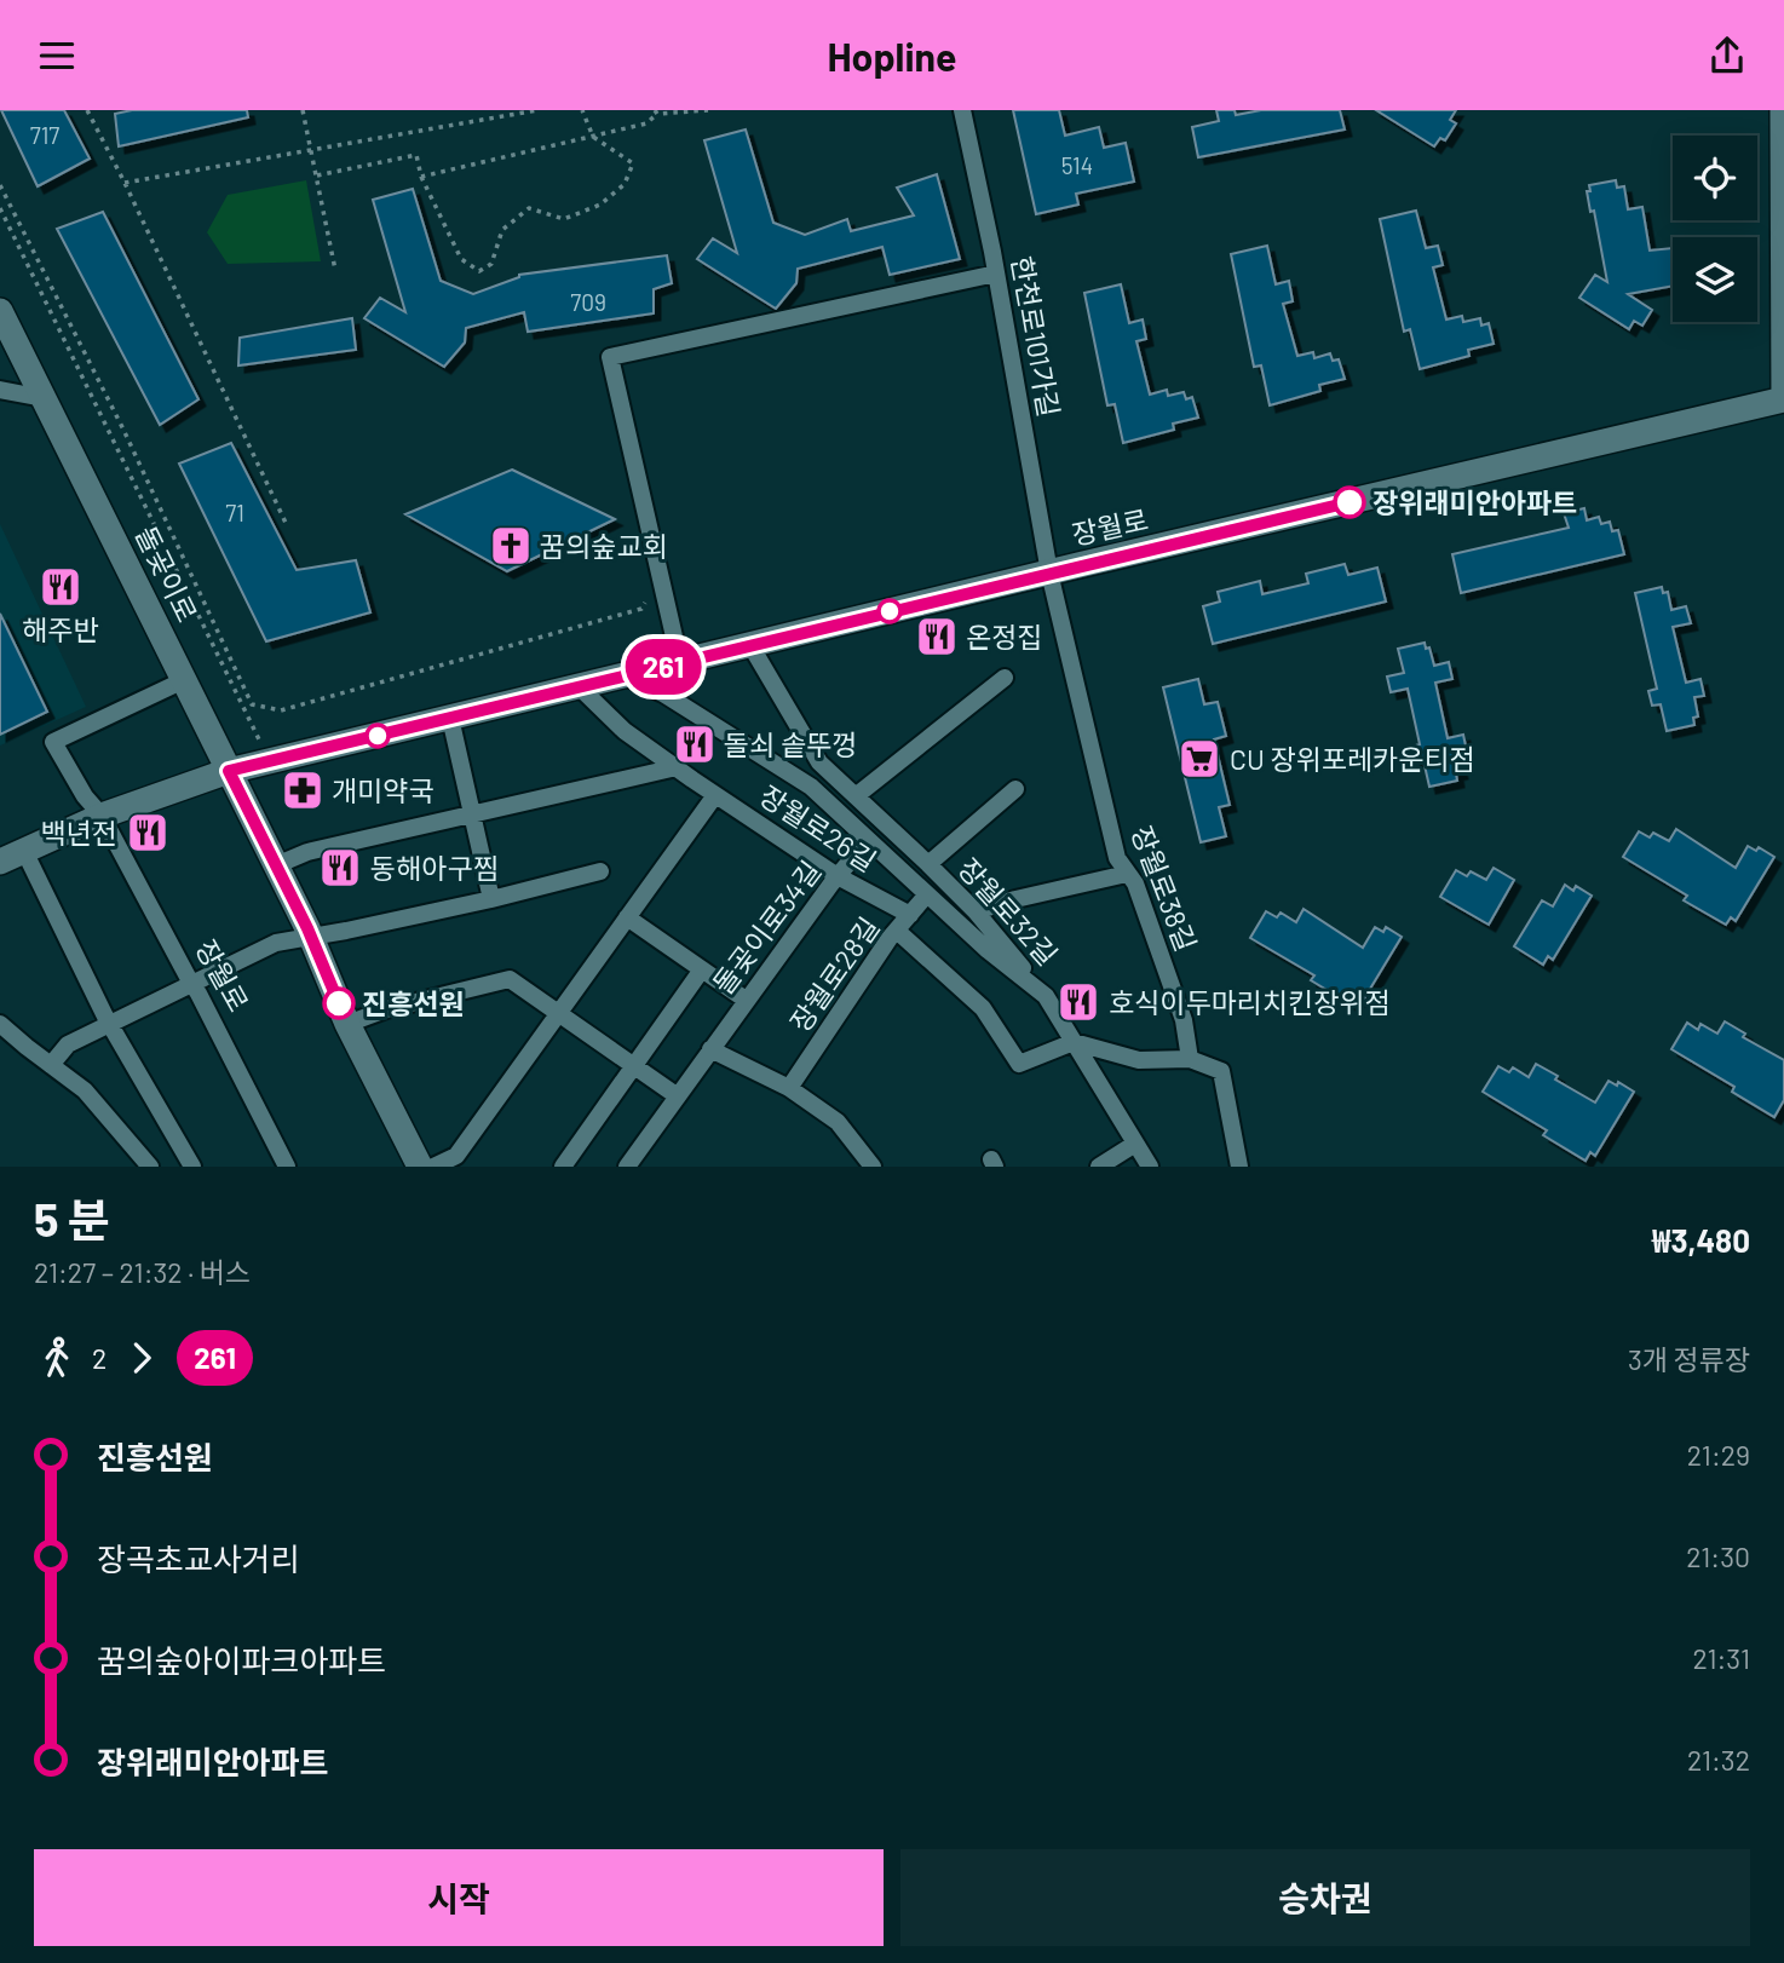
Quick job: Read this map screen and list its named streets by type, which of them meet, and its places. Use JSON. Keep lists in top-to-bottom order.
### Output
{
  "streets": {
    "street": [
      "한천로101가길",
      "장월로",
      "돌곶이로",
      "장월로26길",
      "장월로38길",
      "장월로32길",
      "돌곶이로34길",
      "장월로28길"
    ]
  },
  "crossings": [
    ["한천로101가길", "장월로"],
    ["한천로101가길", "장월로38길"],
    ["장월로", "돌곶이로"],
    ["장월로", "장월로26길"],
    ["장월로", "장월로38길"],
    ["장월로", "장월로32길"],
    ["장월로26길", "돌곶이로34길"],
    ["장월로26길", "장월로28길"]
  ],
  "places": {
    "other": ["장위래미안아파트", "진흥선원"],
    "church": ["꿈의숲교회"],
    "restaurant": [
      "해주반",
      "온정집",
      "돌쇠 솥뚜껑",
      "백년전",
      "동해아구찜",
      "호식이두마리치킨장위점"
    ],
    "supermarket": ["CU 장위포레카운티점"],
    "pharmacy": ["개미약국"]
  },
  "lines": ["bus line 261"],
  "house_numbers": [
    "717",
    "514",
    "709",
    "71"
  ],
  "page": {
    "header": "Hopline",
    "on_map": "261",
    "heading": ["5 분", "21:27 – 21:32 · 버스", "₩3,480"],
    "legs": ["2", "261", "3개 정류장"],
    "list": [
      {
        "name": "진흥선원",
        "value": "21:29"
      },
      {
        "name": "장곡초교사거리",
        "value": "21:30"
      },
      {
        "name": "꿈의숲아이파크아파트",
        "value": "21:31"
      },
      {
        "name": "장위래미안아파트",
        "value": "21:32"
      }
    ],
    "buttons": ["시작", "승차권"]
  }
}
